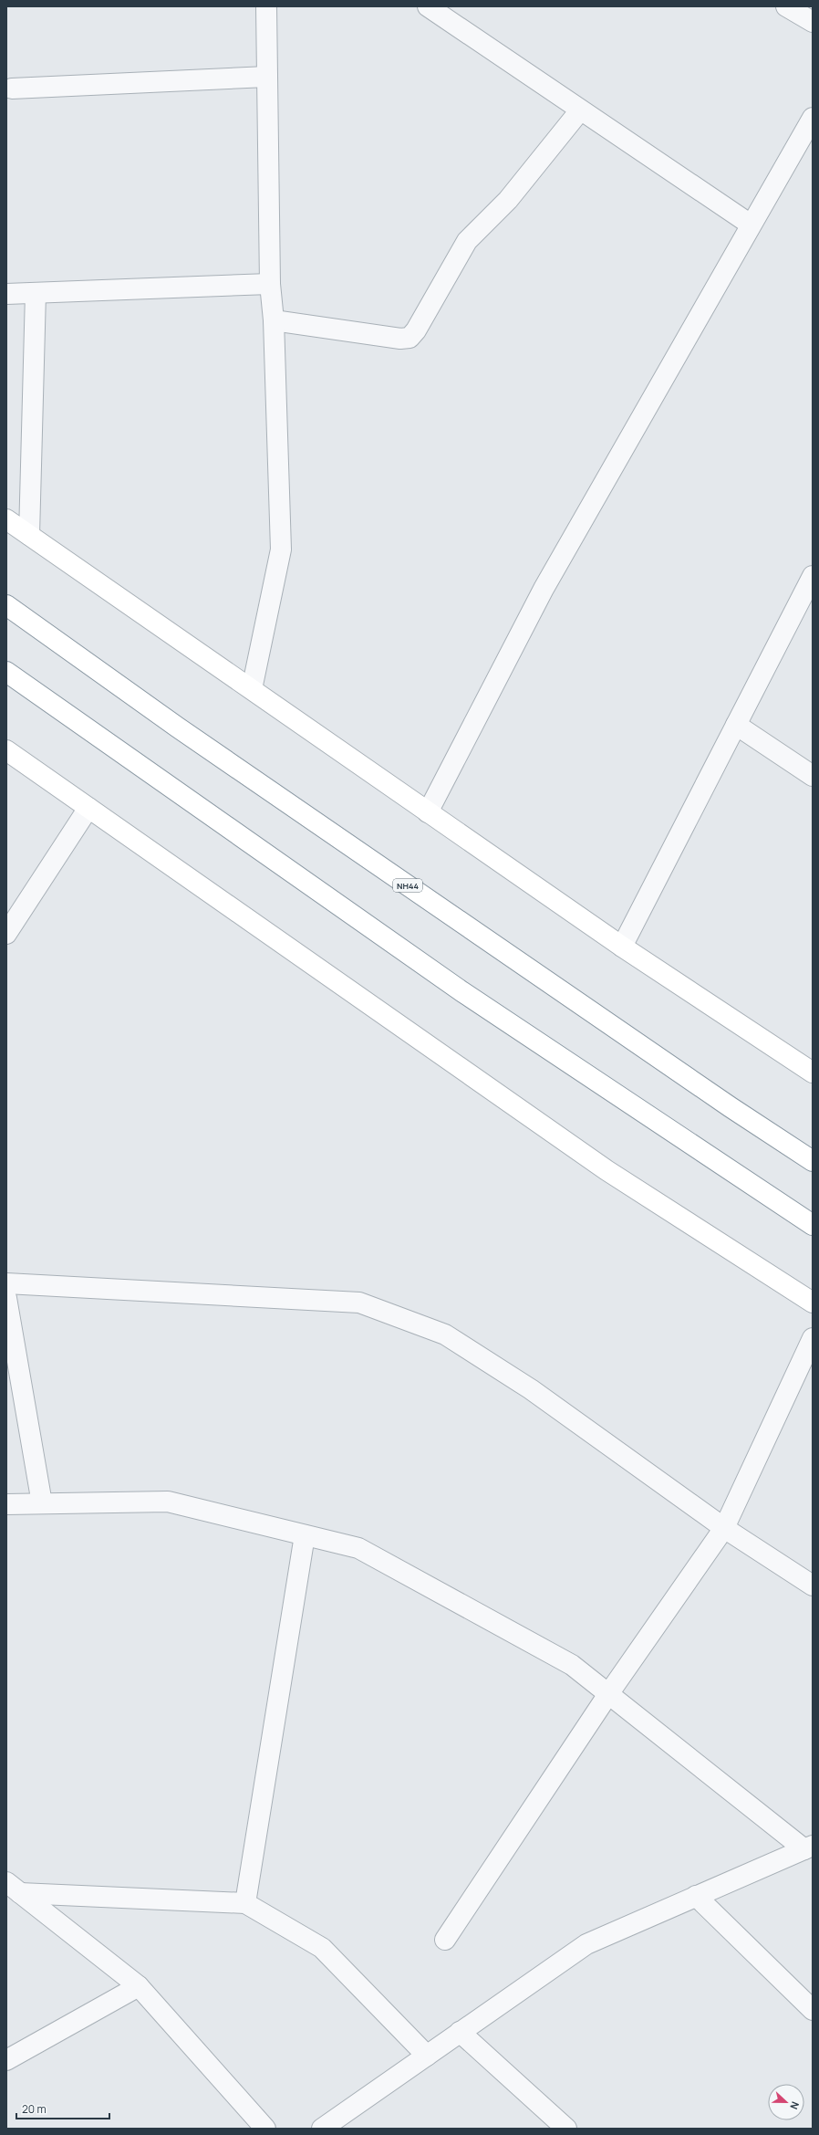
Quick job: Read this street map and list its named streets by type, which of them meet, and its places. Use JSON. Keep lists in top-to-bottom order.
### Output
{
  "streets": {
    "main road": ["NH44"]
  },
  "scale_bar": "20 m",
  "north": "right"
}
